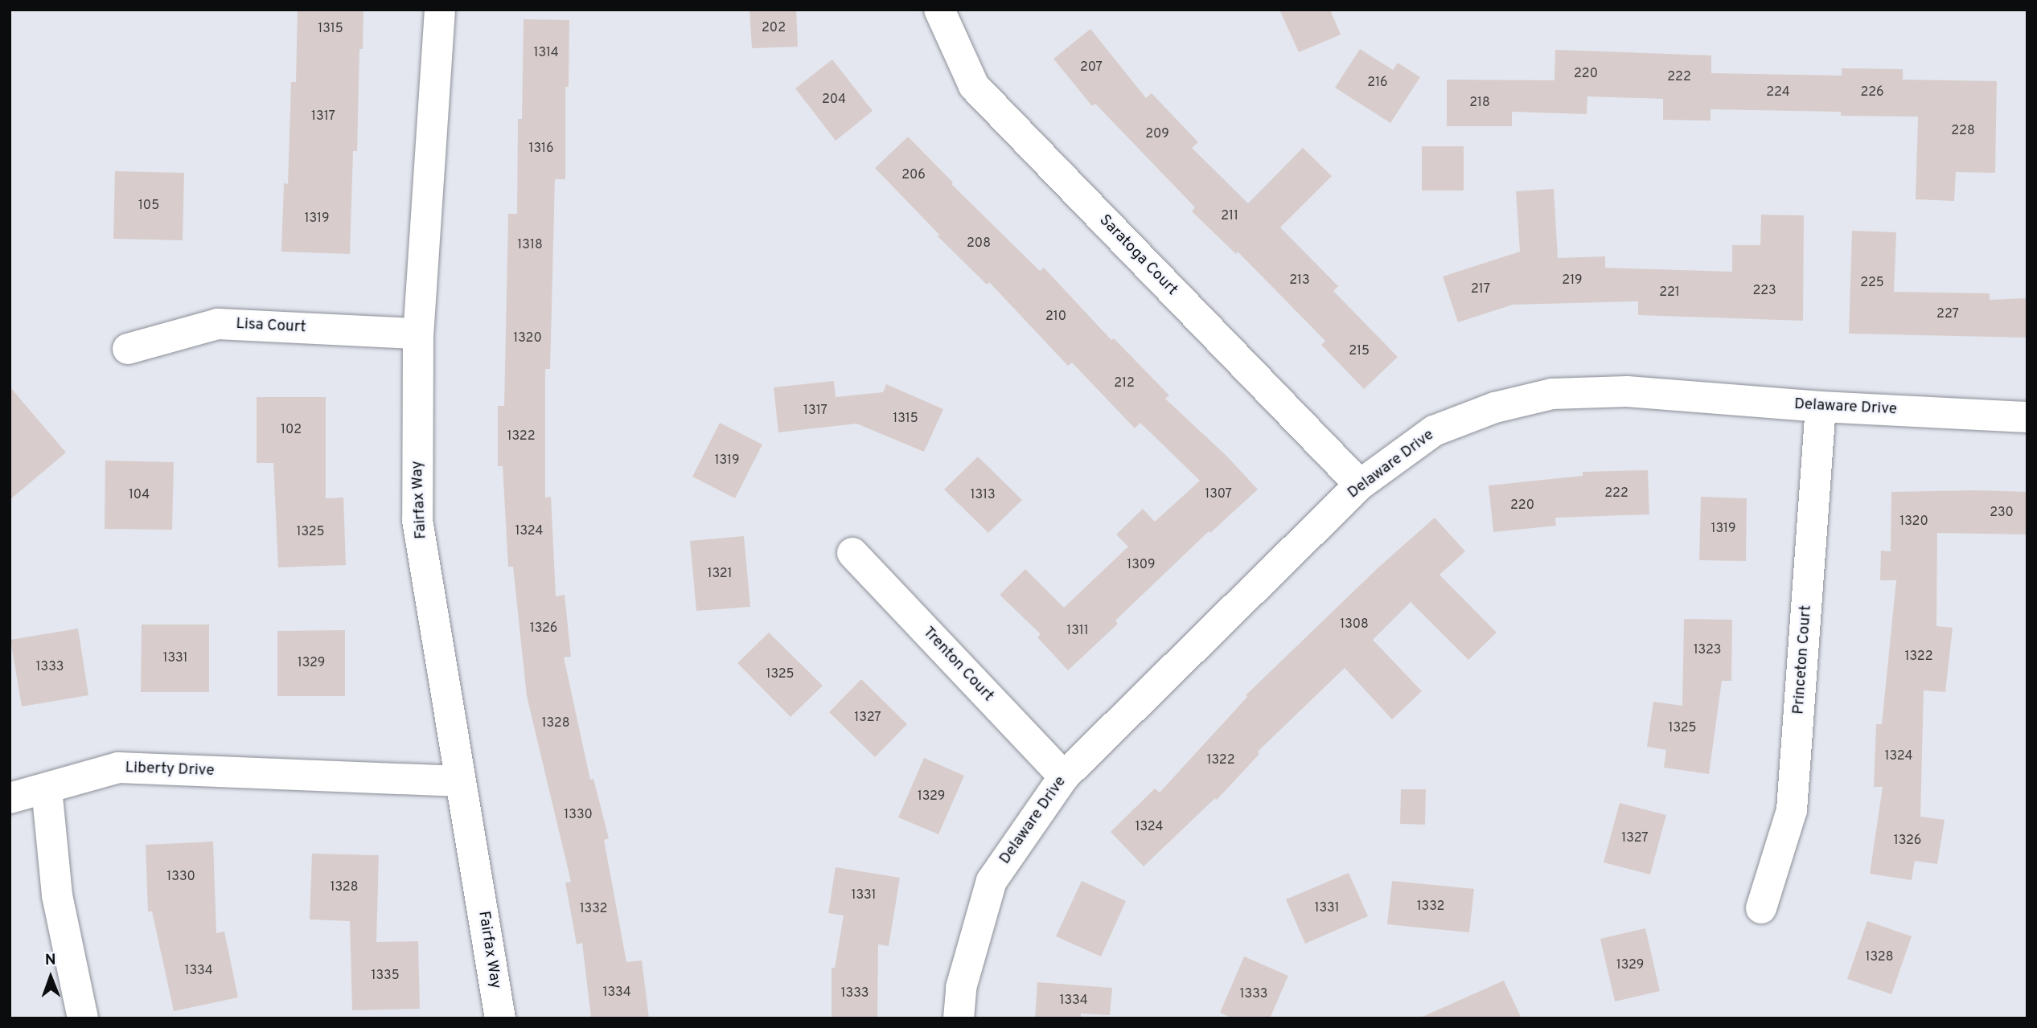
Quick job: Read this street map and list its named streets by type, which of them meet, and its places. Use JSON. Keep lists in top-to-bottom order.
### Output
{
  "streets": {
    "street": [
      "Saratoga Court",
      "Lisa Court",
      "Delaware Drive",
      "Fairfax Way",
      "Princeton Court",
      "Trenton Court",
      "Liberty Drive"
    ]
  },
  "crossings": [
    ["Saratoga Court", "Delaware Drive"],
    ["Lisa Court", "Fairfax Way"],
    ["Delaware Drive", "Princeton Court"],
    ["Delaware Drive", "Trenton Court"],
    ["Fairfax Way", "Liberty Drive"]
  ],
  "house_numbers": [
    "202",
    "1315",
    "1314",
    "207",
    "220",
    "222",
    "216",
    "224",
    "226",
    "204",
    "218",
    "1317",
    "228",
    "209",
    "1316",
    "206",
    "105",
    "211",
    "1319",
    "208",
    "1318",
    "213",
    "219",
    "225",
    "217",
    "223",
    "221",
    "227",
    "210",
    "1320",
    "215",
    "212",
    "1317",
    "1315",
    "102",
    "1322",
    "1319",
    "222",
    "1307",
    "104",
    "1313",
    "220",
    "230",
    "1320",
    "1319",
    "1324",
    "1325",
    "1309",
    "1321",
    "1308",
    "1326",
    "1311",
    "1323",
    "1322",
    "1331",
    "1329",
    "1333",
    "1325",
    "1327",
    "1328",
    "1325",
    "1324",
    "1322",
    "1329",
    "1330",
    "1324",
    "1327",
    "1326",
    "1330",
    "1328",
    "1331",
    "1332",
    "1331",
    "1332",
    "1328",
    "1329",
    "1334",
    "1335",
    "1334",
    "1333",
    "1333",
    "1334"
  ],
  "north": "top"
}
